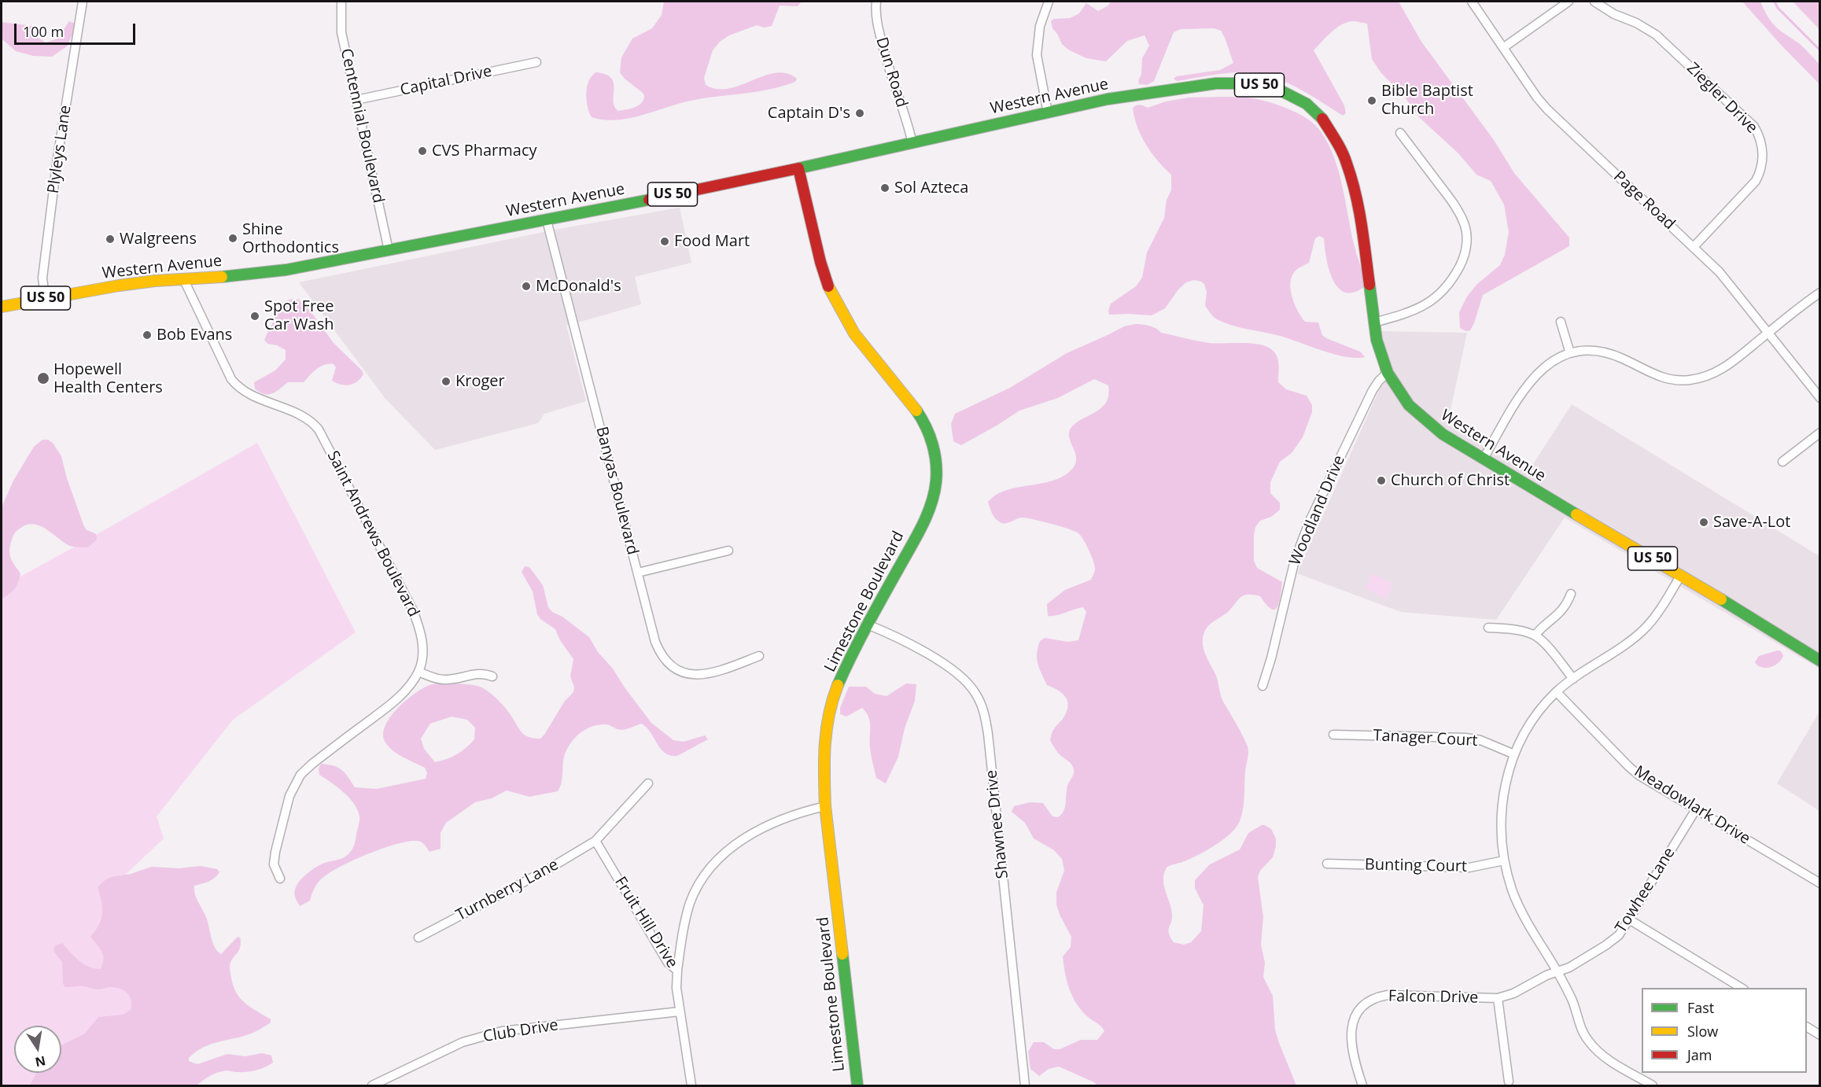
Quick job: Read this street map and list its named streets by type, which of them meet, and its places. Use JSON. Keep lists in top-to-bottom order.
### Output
{
  "streets": {
    "main road": ["US 50", "Western Avenue", "Limestone Boulevard"],
    "street": [
      "Dun Road",
      "Capital Drive",
      "Ziegler Drive",
      "Centennial Boulevard",
      "Plyleys Lane",
      "Page Road",
      "Banyas Boulevard",
      "Woodland Drive",
      "Saint Andrews Boulevard",
      "Tanager Court",
      "Meadowlark Drive",
      "Shawnee Drive",
      "Bunting Court",
      "Turnberry Lane",
      "Towhee Lane",
      "Fruit Hill Drive",
      "Falcon Drive",
      "Club Drive"
    ]
  },
  "crossings": [
    ["Dun Road", "Western Avenue"],
    ["Capital Drive", "Centennial Boulevard"],
    ["Western Avenue", "Centennial Boulevard"],
    ["Western Avenue", "Plyleys Lane"],
    ["Western Avenue", "Banyas Boulevard"],
    ["Western Avenue", "Woodland Drive"],
    ["Western Avenue", "Saint Andrews Boulevard"],
    ["Western Avenue", "Limestone Boulevard"],
    ["Ziegler Drive", "Page Road"],
    ["Limestone Boulevard", "Shawnee Drive"],
    ["Meadowlark Drive", "Towhee Lane"],
    ["Turnberry Lane", "Fruit Hill Drive"],
    ["Towhee Lane", "Falcon Drive"],
    ["Fruit Hill Drive", "Club Drive"]
  ],
  "places": [
    "Bible Baptist Church",
    "Captain D's",
    "CVS Pharmacy",
    "Sol Azteca",
    "Shine Orthodontics",
    "Walgreens",
    "Food Mart",
    "McDonald's",
    "Spot Free Car Wash",
    "Bob Evans",
    "Hopewell Health Centers",
    "Kroger",
    "Church of Christ",
    "Save-A-Lot"
  ],
  "legend": ["Fast", "Slow", "Jam"],
  "scale_bar": "100 m",
  "north": "bottom"
}
